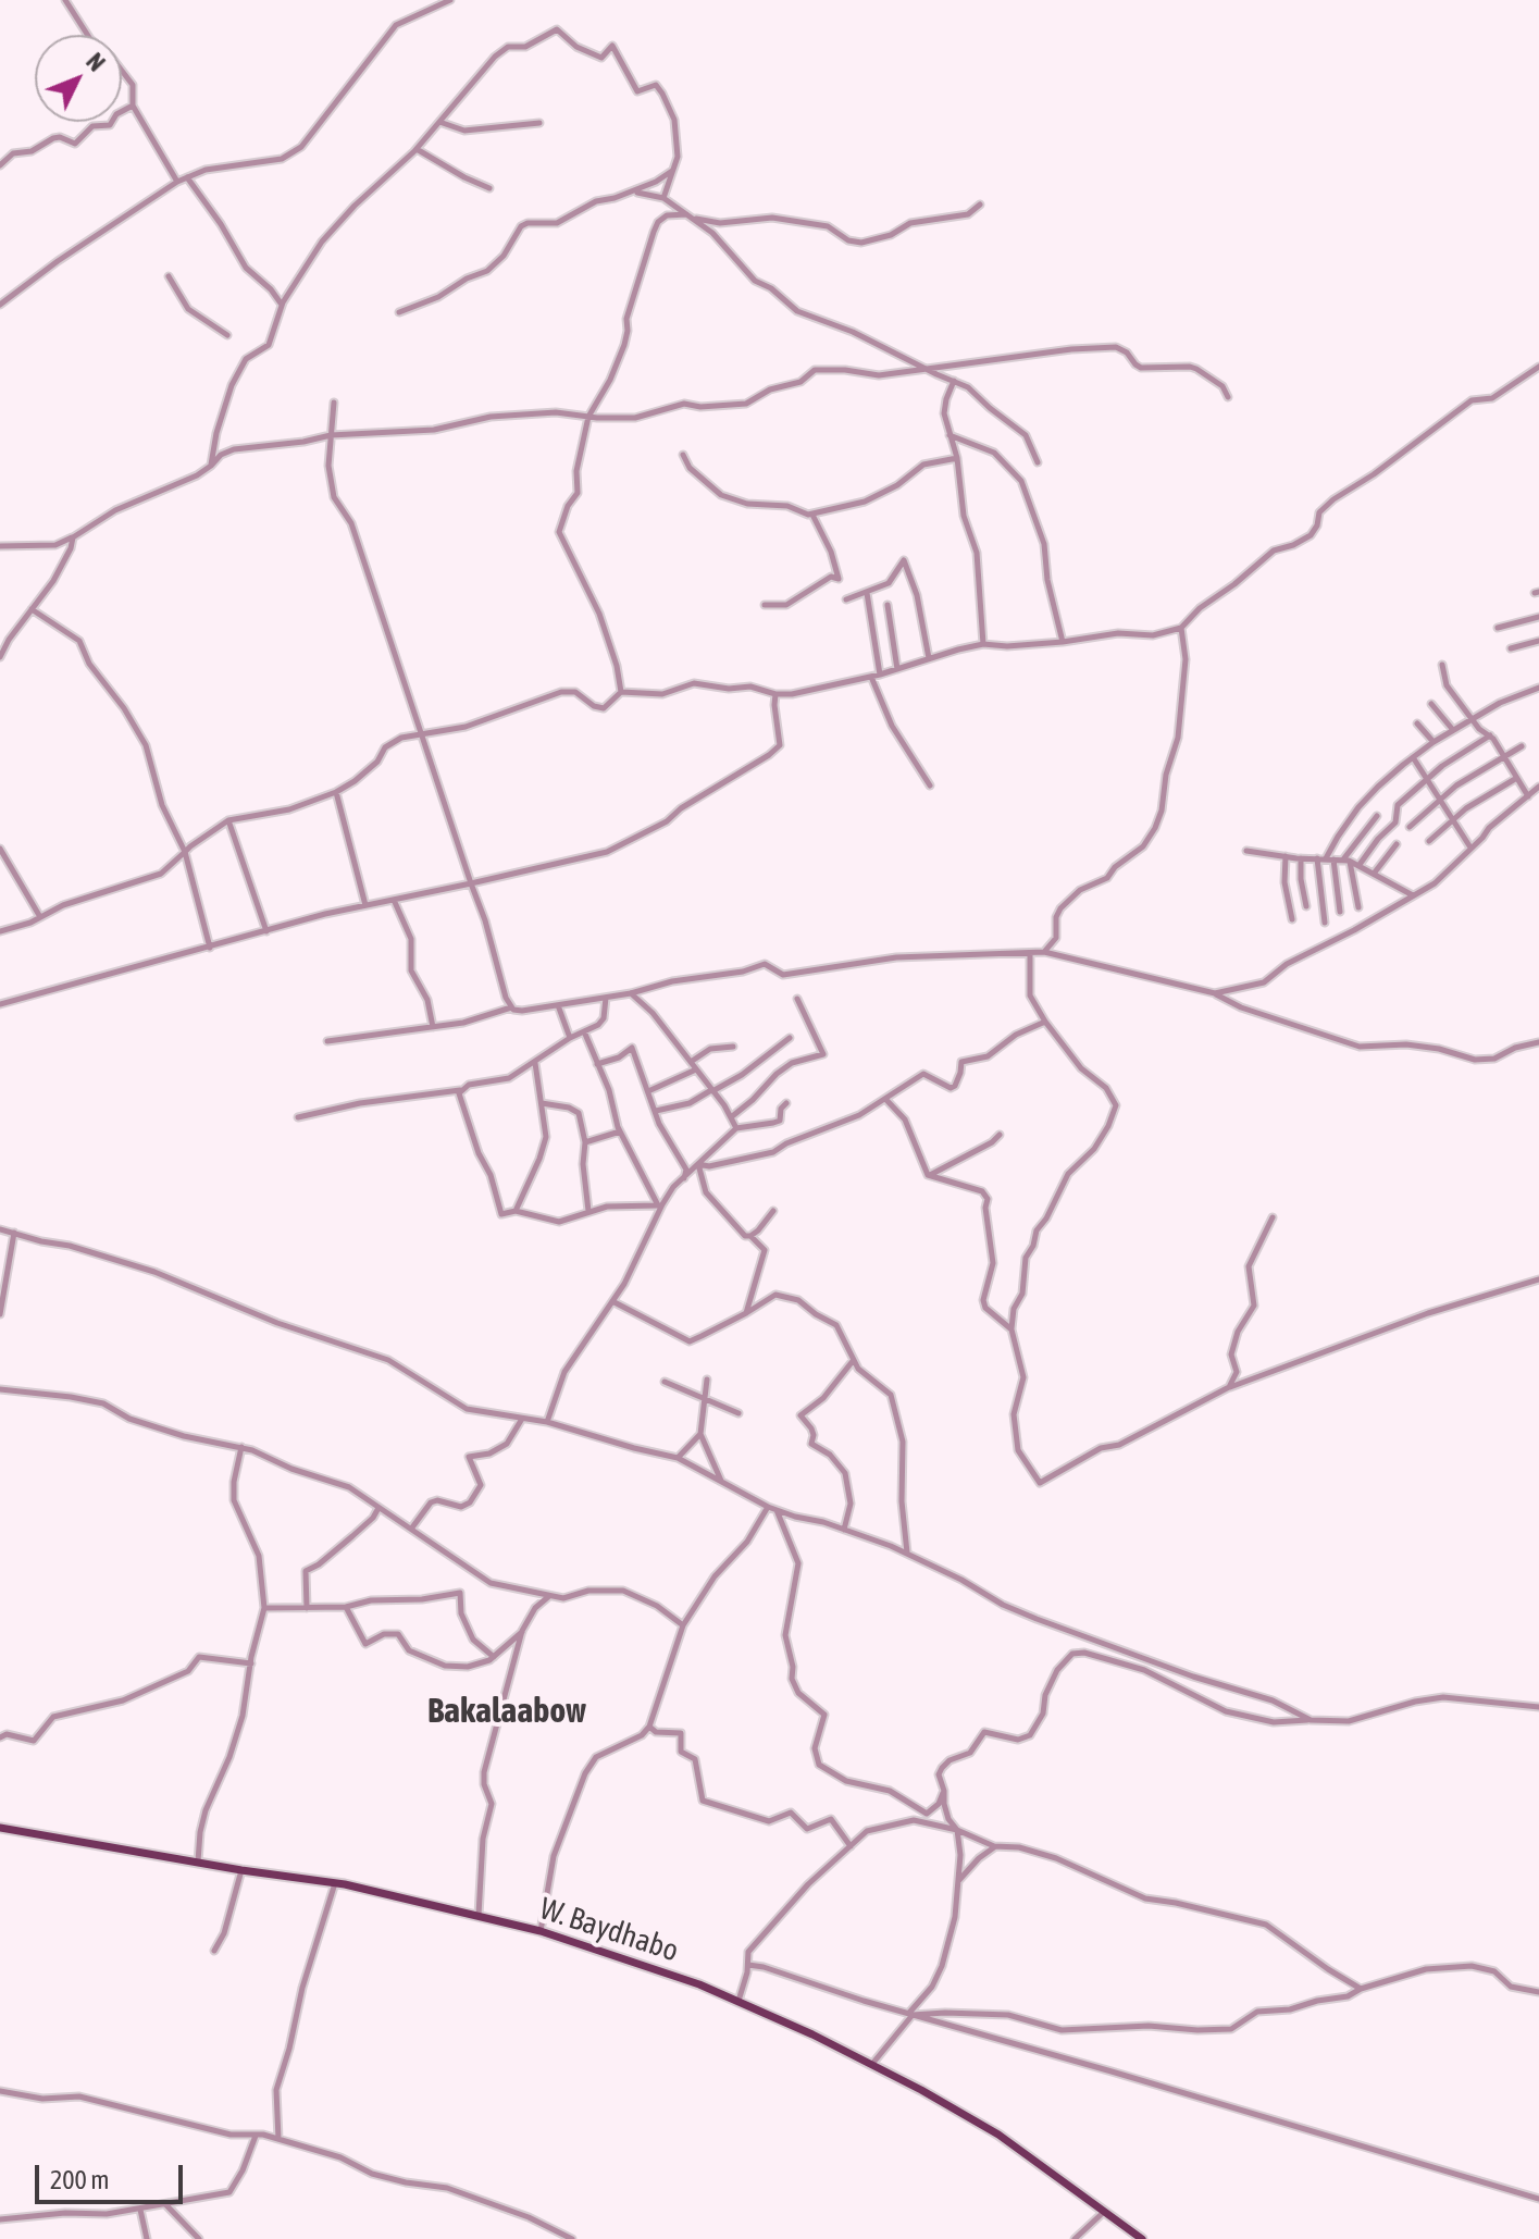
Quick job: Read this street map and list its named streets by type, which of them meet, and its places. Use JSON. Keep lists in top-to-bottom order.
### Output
{
  "streets": {
    "main road": ["W. Baydhabo"]
  },
  "districts": ["Bakalaabow"],
  "scale_bar": "200 m",
  "north": "top right"
}
